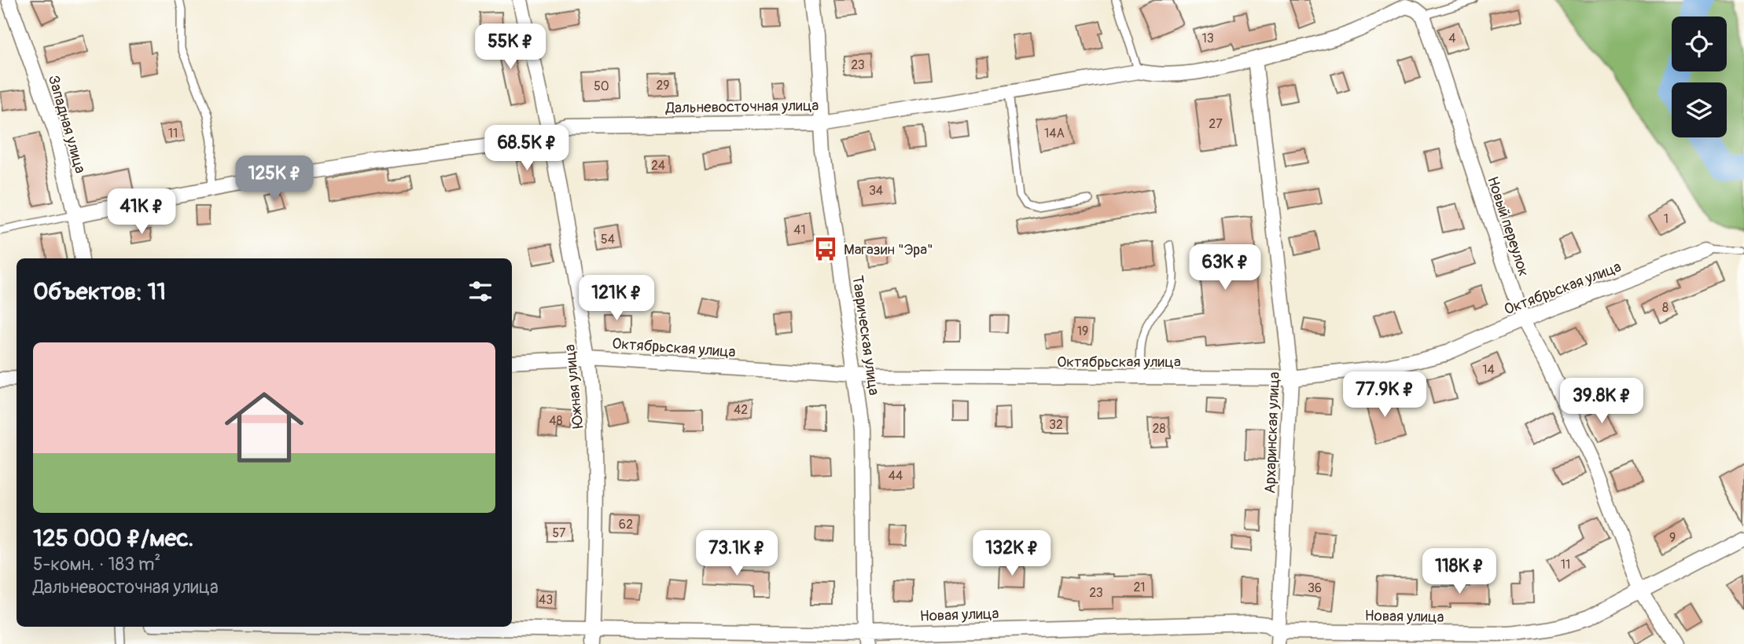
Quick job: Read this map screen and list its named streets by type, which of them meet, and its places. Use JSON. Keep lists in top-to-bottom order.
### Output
{
  "streets": {
    "street": [
      "Дальневосточная улица",
      "Западная улица",
      "Новый переулок",
      "Октябрьская улица",
      "Таврическая улица",
      "Южная улица",
      "Архаринская улица",
      "Новая улица"
    ]
  },
  "crossings": [
    ["Дальневосточная улица", "Западная улица"],
    ["Дальневосточная улица", "Таврическая улица"],
    ["Дальневосточная улица", "Южная улица"],
    ["Дальневосточная улица", "Архаринская улица"],
    ["Новый переулок", "Октябрьская улица"],
    ["Новый переулок", "Новая улица"],
    ["Октябрьская улица", "Таврическая улица"],
    ["Октябрьская улица", "Южная улица"],
    ["Октябрьская улица", "Архаринская улица"],
    ["Таврическая улица", "Новая улица"],
    ["Южная улица", "Новая улица"],
    ["Архаринская улица", "Новая улица"]
  ],
  "places": {
    "bus stop": ["Магазин \"Эра\""]
  },
  "house_numbers": [
    "13",
    "4",
    "23",
    "29",
    "50",
    "27",
    "11",
    "14А",
    "24",
    "34",
    "1",
    "41",
    "54",
    "8",
    "19",
    "14",
    "42",
    "48",
    "32",
    "28",
    "44",
    "62",
    "57",
    "9",
    "11",
    "21",
    "36",
    "23",
    "43"
  ],
  "page": {
    "price": [
      "55K ₽",
      "68.5K ₽",
      "125K ₽",
      "41K ₽",
      "63K ₽",
      "121K ₽",
      "77.9K ₽",
      "39.8K ₽",
      "73.1K ₽",
      "132K ₽",
      "118K ₽"
    ],
    "heading": "Объектов: 11",
    "list": [
      {
        "name": "125 000 ₽/мес.",
        "note": "5-комн. · 183 m² · Дальневосточная улица"
      }
    ]
  }
}
